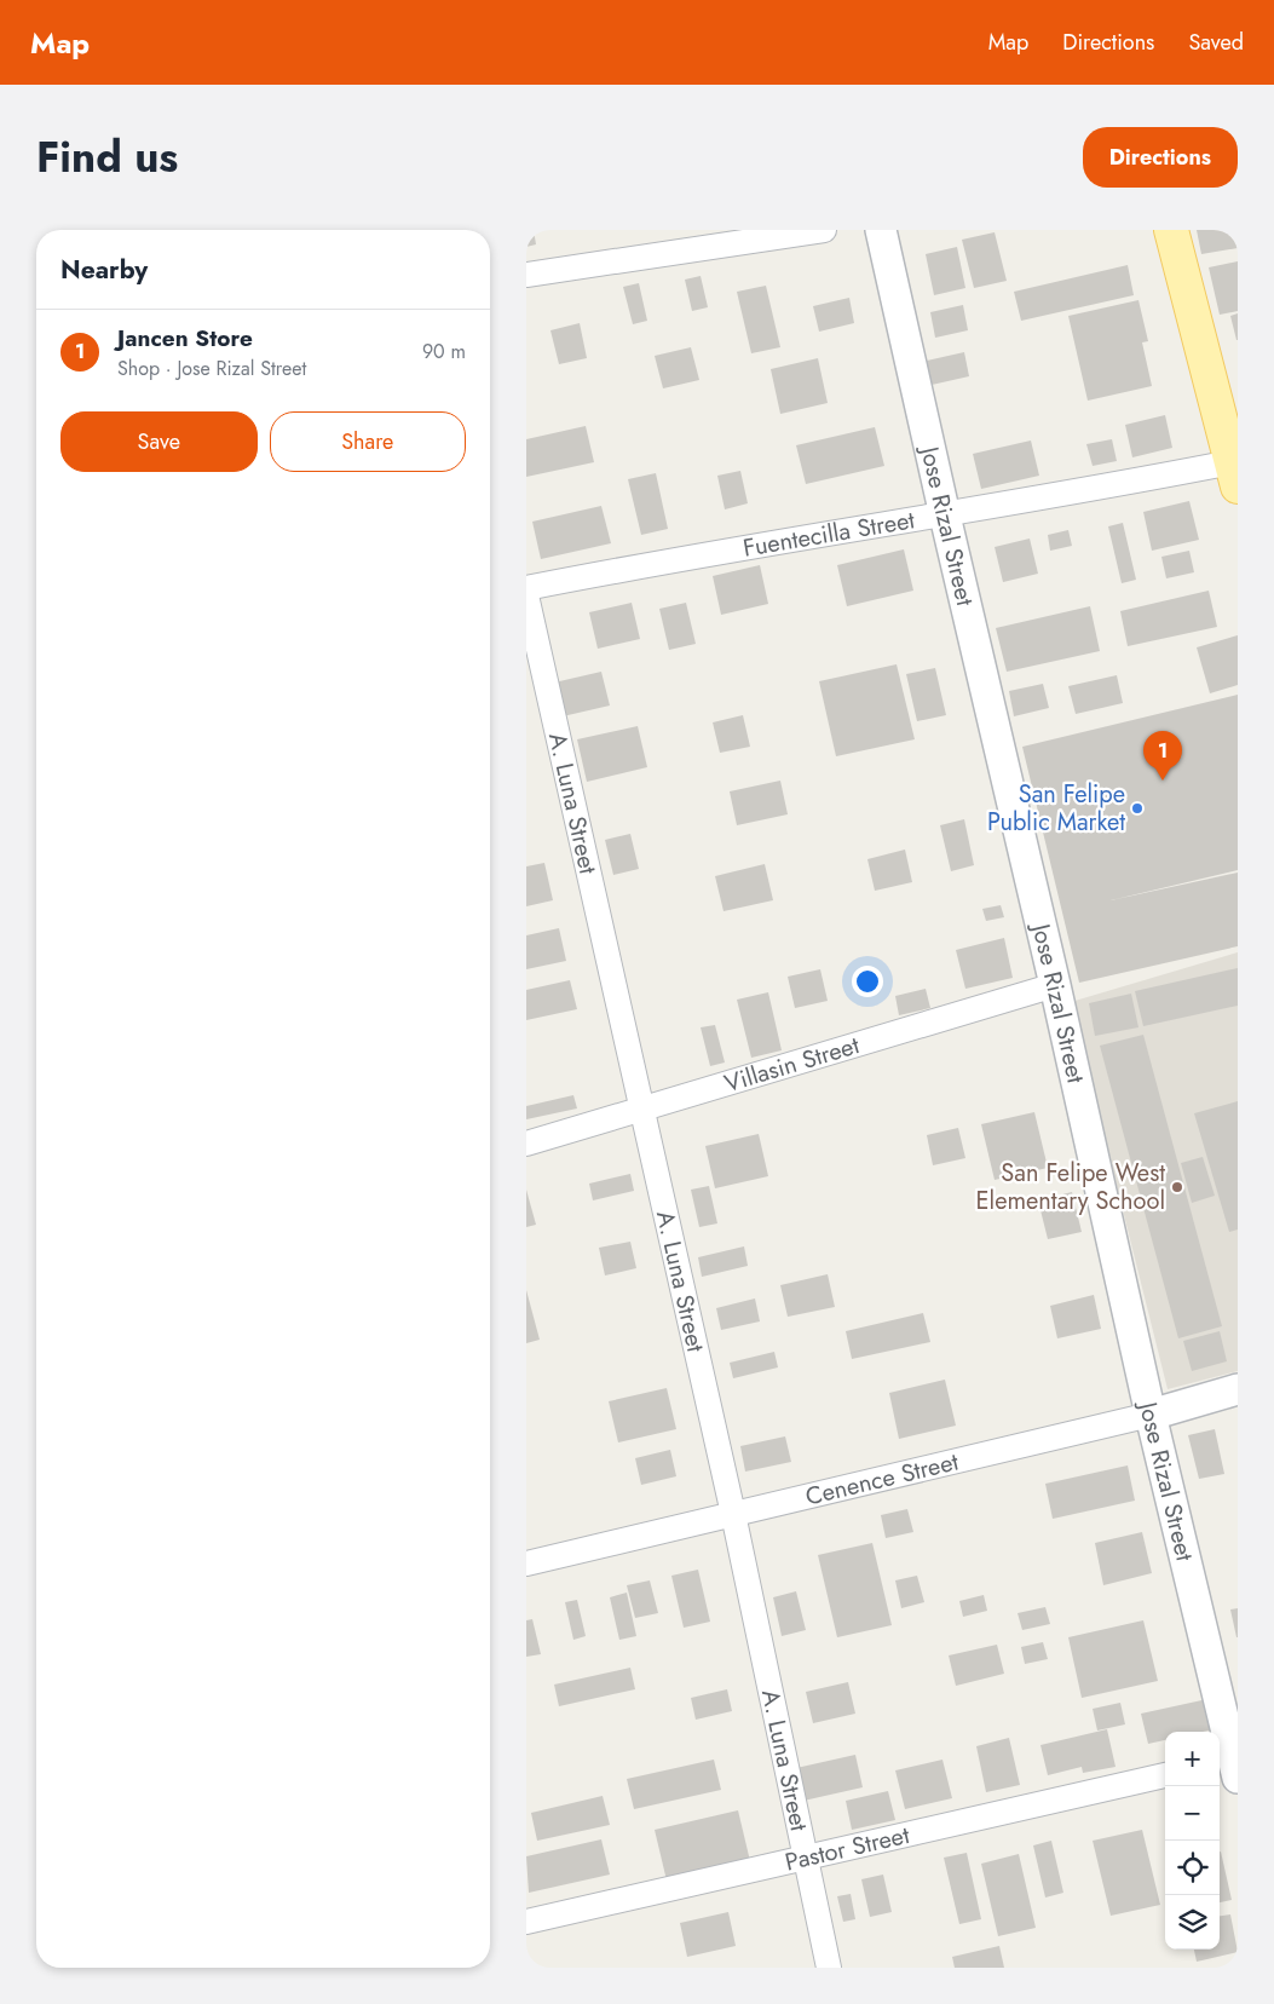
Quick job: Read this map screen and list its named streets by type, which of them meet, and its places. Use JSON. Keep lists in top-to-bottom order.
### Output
{
  "streets": {
    "street": [
      "Jose Rizal Street",
      "Fuentecilla Street",
      "A. Luna Street",
      "Villasin Street",
      "Cenence Street",
      "Pastor Street"
    ]
  },
  "crossings": [
    ["Jose Rizal Street", "Fuentecilla Street"],
    ["Jose Rizal Street", "Villasin Street"],
    ["Jose Rizal Street", "Cenence Street"],
    ["A. Luna Street", "Villasin Street"],
    ["A. Luna Street", "Cenence Street"],
    ["A. Luna Street", "Pastor Street"]
  ],
  "places": ["San Felipe Public Market", "San Felipe West Elementary School"],
  "page": {
    "header": "Map",
    "nav": ["Map", "Directions", "Saved"],
    "title": "Find us",
    "buttons": [
      "Directions",
      ["Save", "Share"]
    ],
    "heading": "Nearby",
    "list": [
      {
        "mark": "1",
        "name": "Jancen Store",
        "note": "Shop · Jose Rizal Street",
        "value": "90 m"
      }
    ],
    "pins": "1",
    "map_buttons": ["+", "−"]
  }
}
